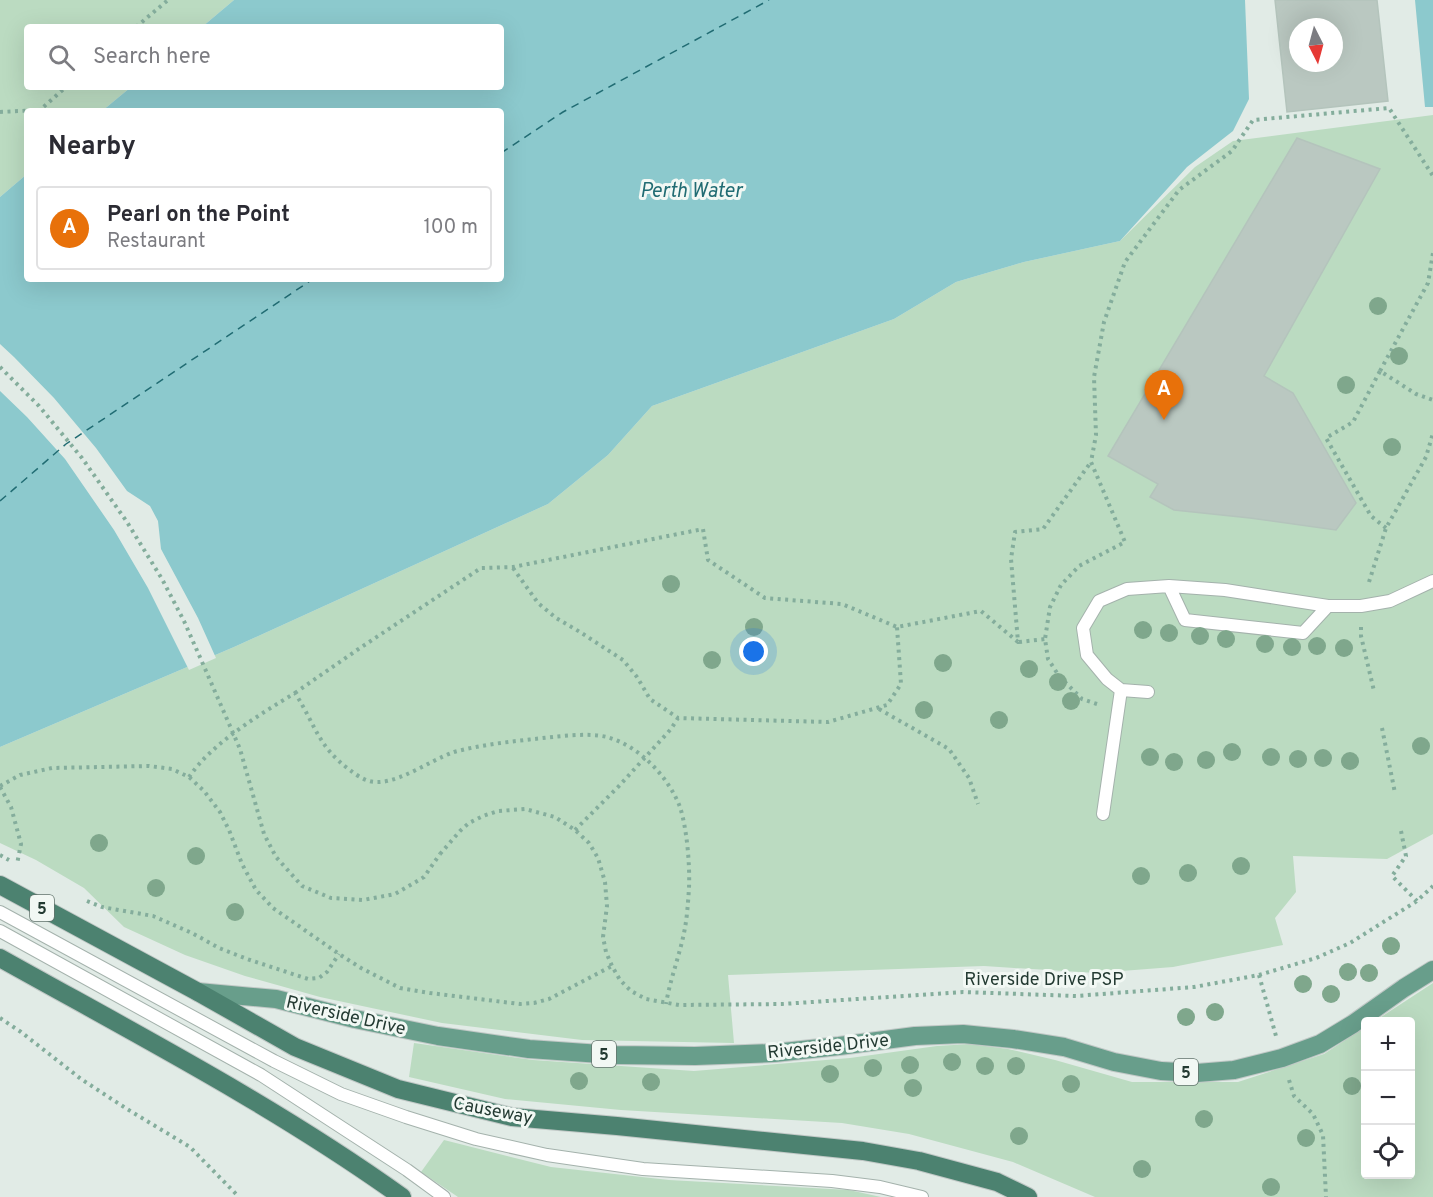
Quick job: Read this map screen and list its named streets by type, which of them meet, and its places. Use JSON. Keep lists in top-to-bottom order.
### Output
{
  "streets": {
    "highway": ["5", "Causeway"],
    "main road": ["Riverside Drive"],
    "path": ["Riverside Drive PSP"]
  },
  "crossings": [
    ["Riverside Drive", "Causeway"]
  ],
  "water": ["Perth Water"],
  "north": "bottom",
  "page": {
    "search": "Search here",
    "heading": "Nearby",
    "list": [
      {
        "mark": "A",
        "name": "Pearl on the Point",
        "note": "Restaurant",
        "value": "100 m"
      }
    ],
    "pins": "A",
    "map_buttons": ["+", "−"]
  }
}
